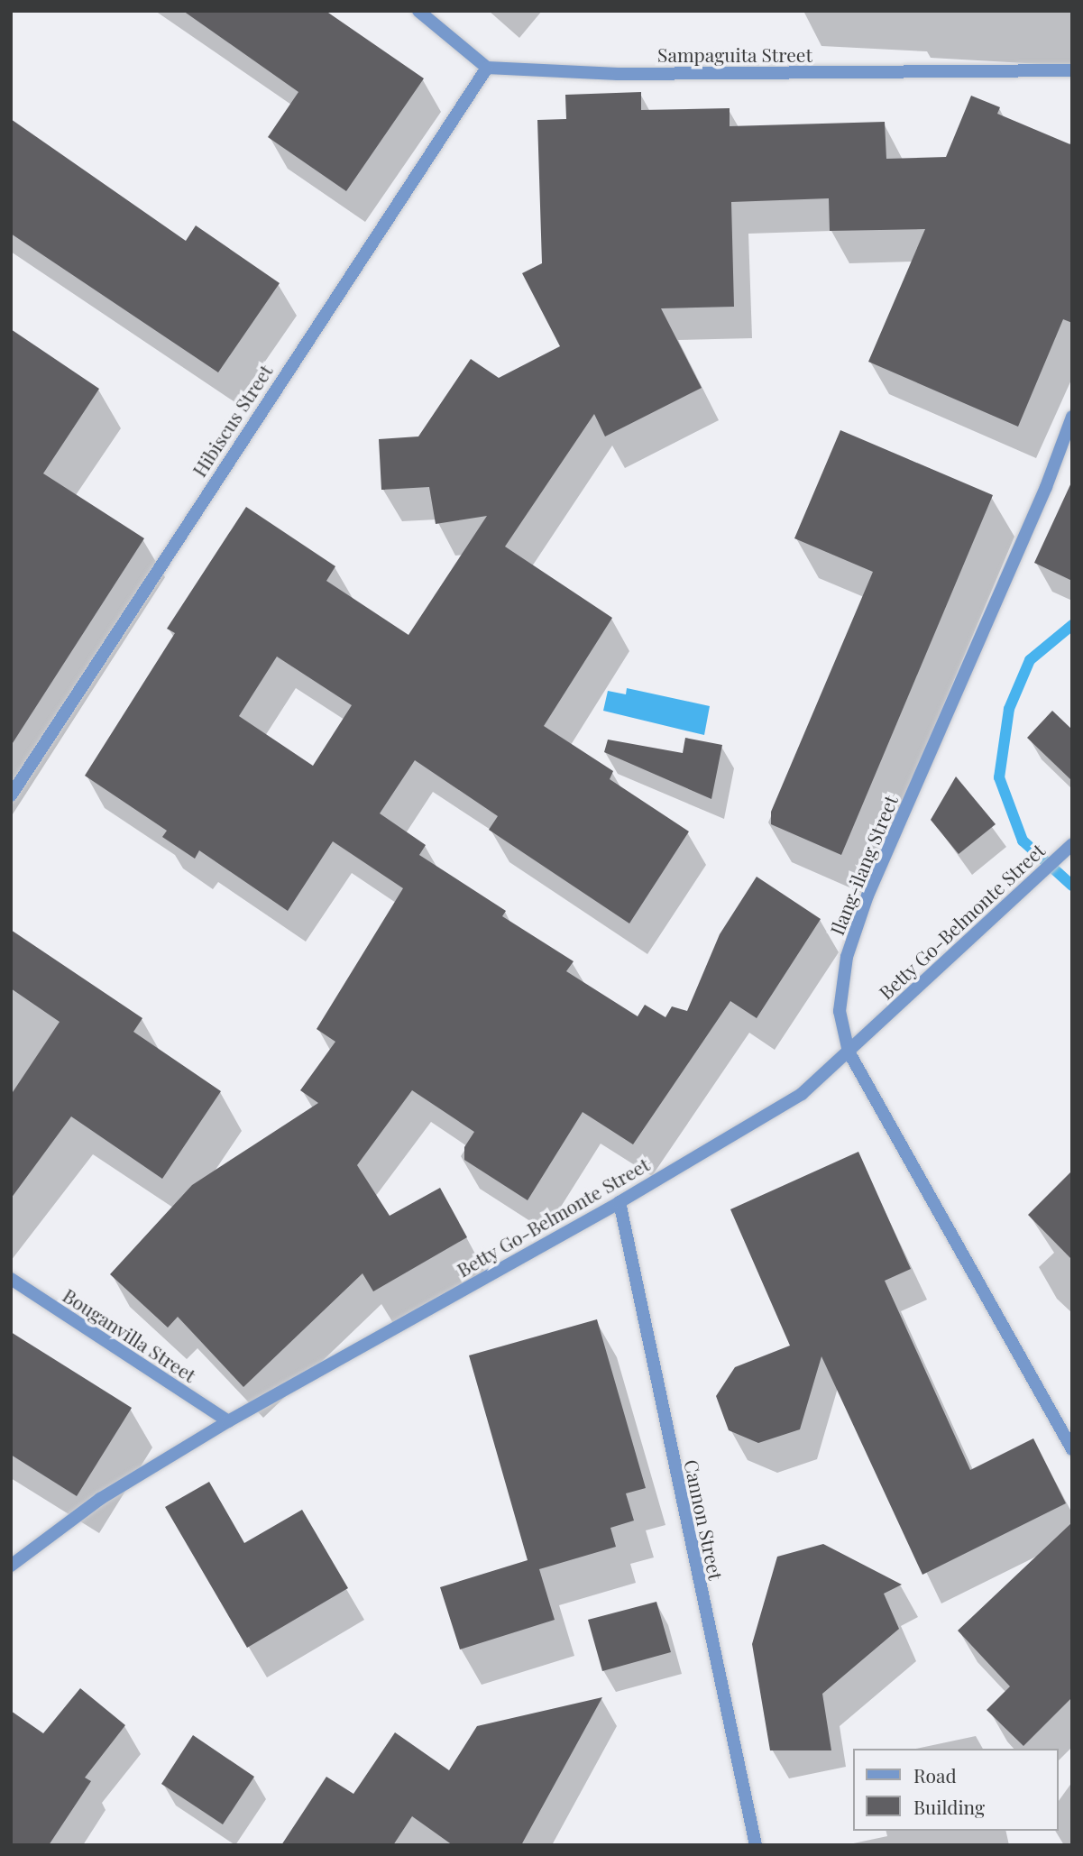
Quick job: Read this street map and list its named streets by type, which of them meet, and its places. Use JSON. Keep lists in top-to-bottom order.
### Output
{
  "streets": {
    "street": [
      "Sampaguita Street",
      "Hibiscus Street",
      "Ilang-ilang Street",
      "Betty Go-Belmonte Street",
      "Bouganvilla Street",
      "Cannon Street"
    ]
  },
  "crossings": [
    ["Sampaguita Street", "Hibiscus Street"],
    ["Ilang-ilang Street", "Betty Go-Belmonte Street"],
    ["Betty Go-Belmonte Street", "Bouganvilla Street"],
    ["Betty Go-Belmonte Street", "Cannon Street"]
  ],
  "legend": ["Road", "Building"]
}
